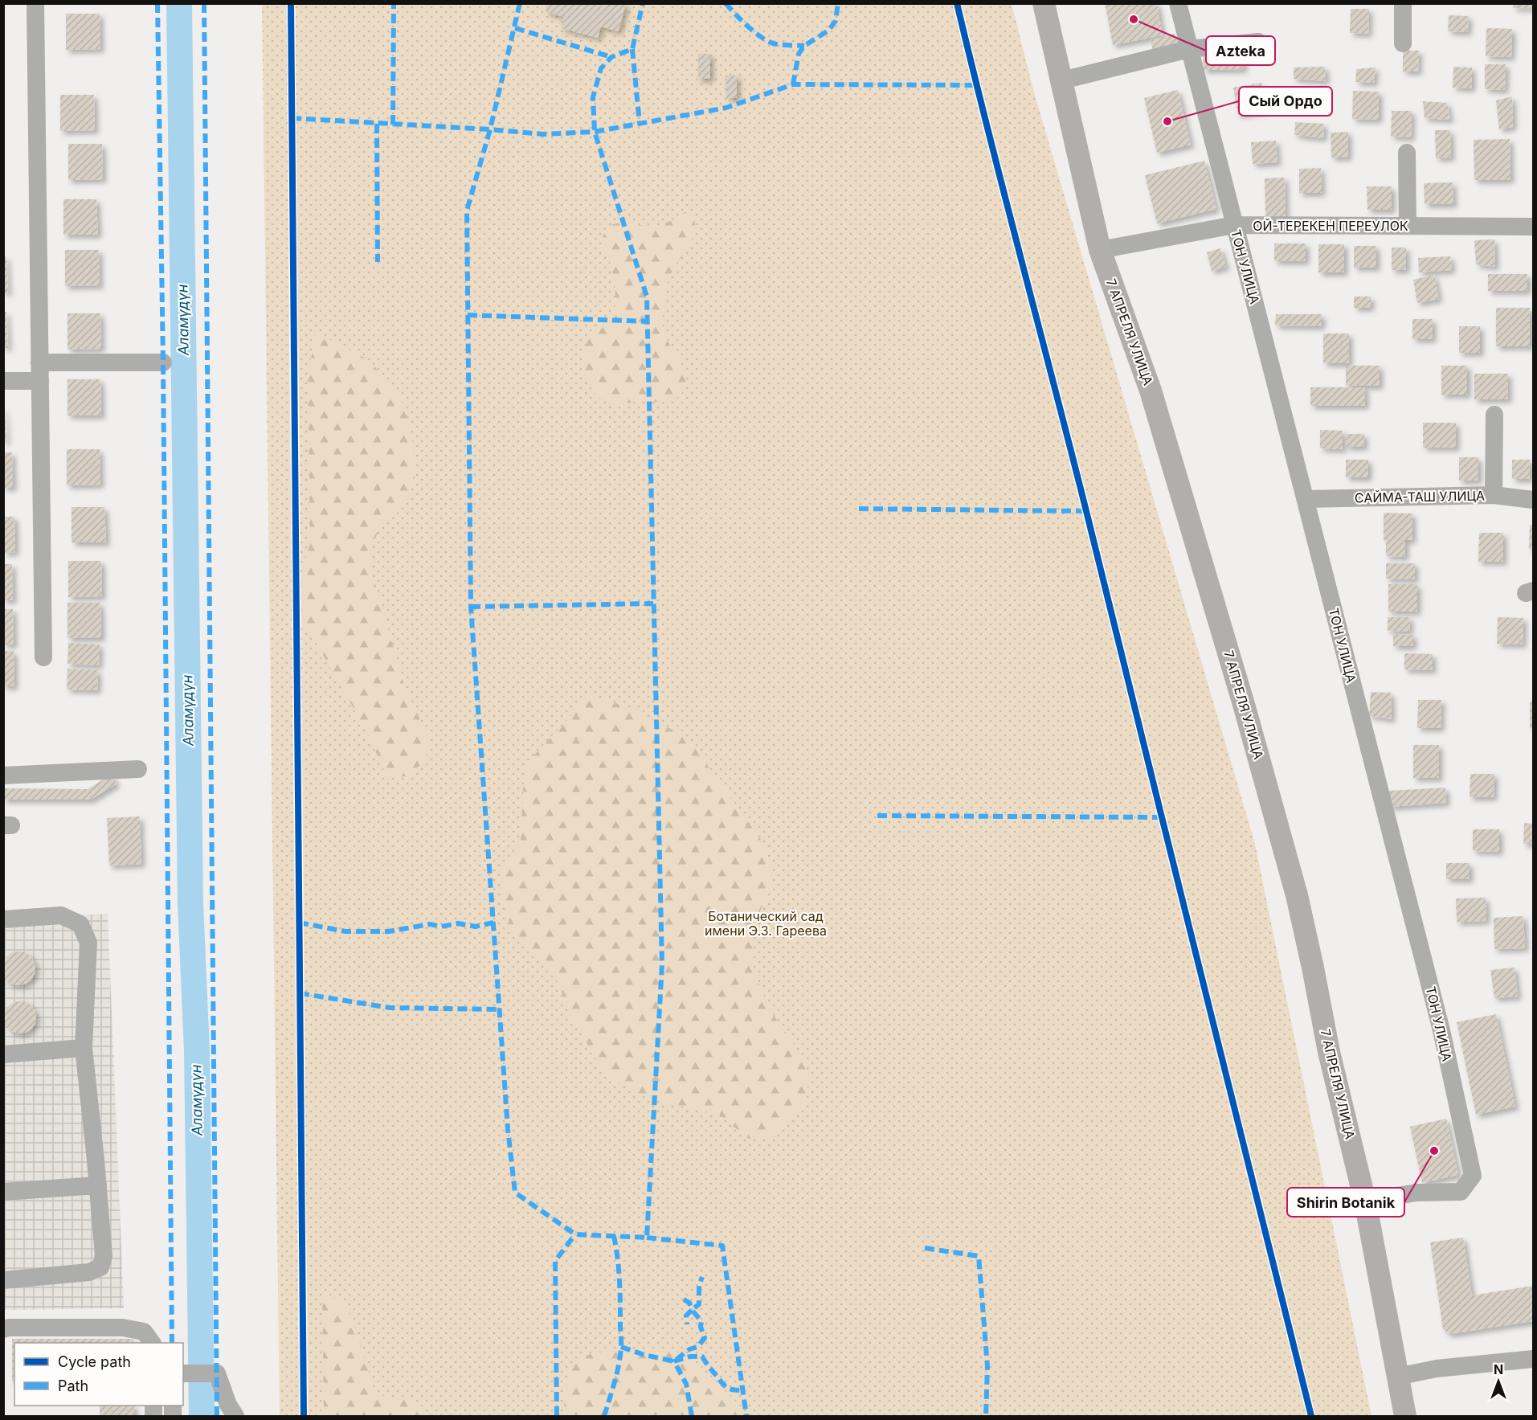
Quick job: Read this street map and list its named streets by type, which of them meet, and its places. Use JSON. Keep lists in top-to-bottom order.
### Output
{
  "streets": {
    "main road": ["7 АПРЕЛЯ УЛИЦА"],
    "street": ["ОЙ-ТЕРЕКЕН ПЕРЕУЛОК", "ТОН УЛИЦА", "САЙМА-ТАШ УЛИЦА"]
  },
  "crossings": [
    ["ОЙ-ТЕРЕКЕН ПЕРЕУЛОК", "ТОН УЛИЦА"],
    ["ОЙ-ТЕРЕКЕН ПЕРЕУЛОК", "7 АПРЕЛЯ УЛИЦА"],
    ["ТОН УЛИЦА", "7 АПРЕЛЯ УЛИЦА"],
    ["ТОН УЛИЦА", "САЙМА-ТАШ УЛИЦА"]
  ],
  "water": ["Аламүдүн"],
  "parks": ["Ботанический сад имени Э.З. Гареева"],
  "places": ["Azteka", "Сый Ордо", "Shirin Botanik"],
  "legend": ["Cycle path", "Path"],
  "north": "top"
}
